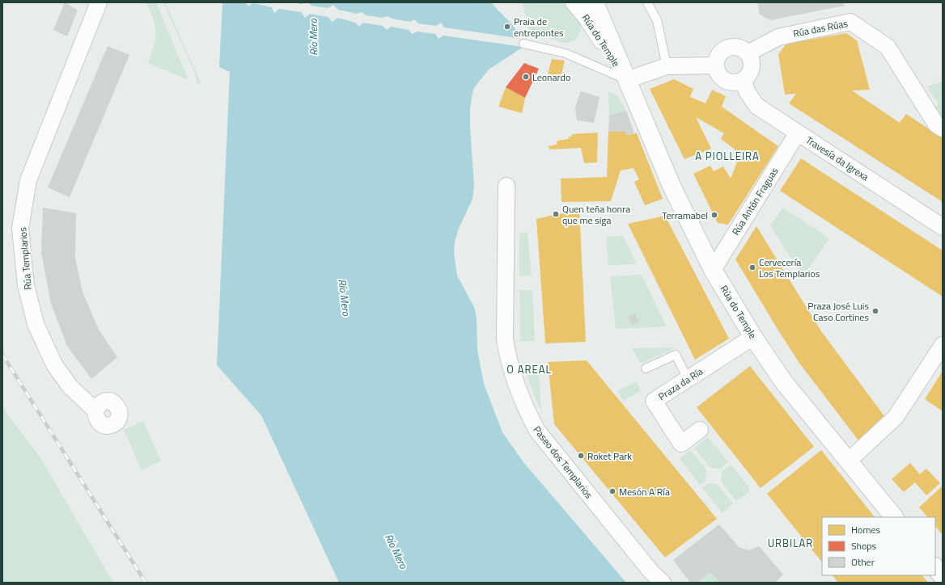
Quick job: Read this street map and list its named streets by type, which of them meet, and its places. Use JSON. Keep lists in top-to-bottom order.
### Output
{
  "streets": {
    "main road": ["Rúa do Temple"],
    "street": [
      "Rúa das Rúas",
      "Travesía da Igrexa",
      "Rúa Antón Fraguas",
      "Rúa Templarios",
      "Praza da Ría",
      "Paseo dos Templarios"
    ]
  },
  "crossings": [
    ["Rúa das Rúas", "Travesía da Igrexa"],
    ["Rúa do Temple", "Rúa Antón Fraguas"],
    ["Rúa do Temple", "Praza da Ría"],
    ["Travesía da Igrexa", "Rúa Antón Fraguas"]
  ],
  "districts": ["A PIOLLEIRA", "O AREAL", "URBILAR"],
  "water": ["Río Mero"],
  "places": [
    "Praia de entrepontes",
    "Leonardo",
    "Quen teña honra que me siga",
    "Terramabel",
    "Cervecería Los Templarios",
    "Praza José Luis Caso Cortines",
    "Roket Park",
    "Mesón A Ría"
  ],
  "legend": ["Homes", "Shops", "Other"]
}
